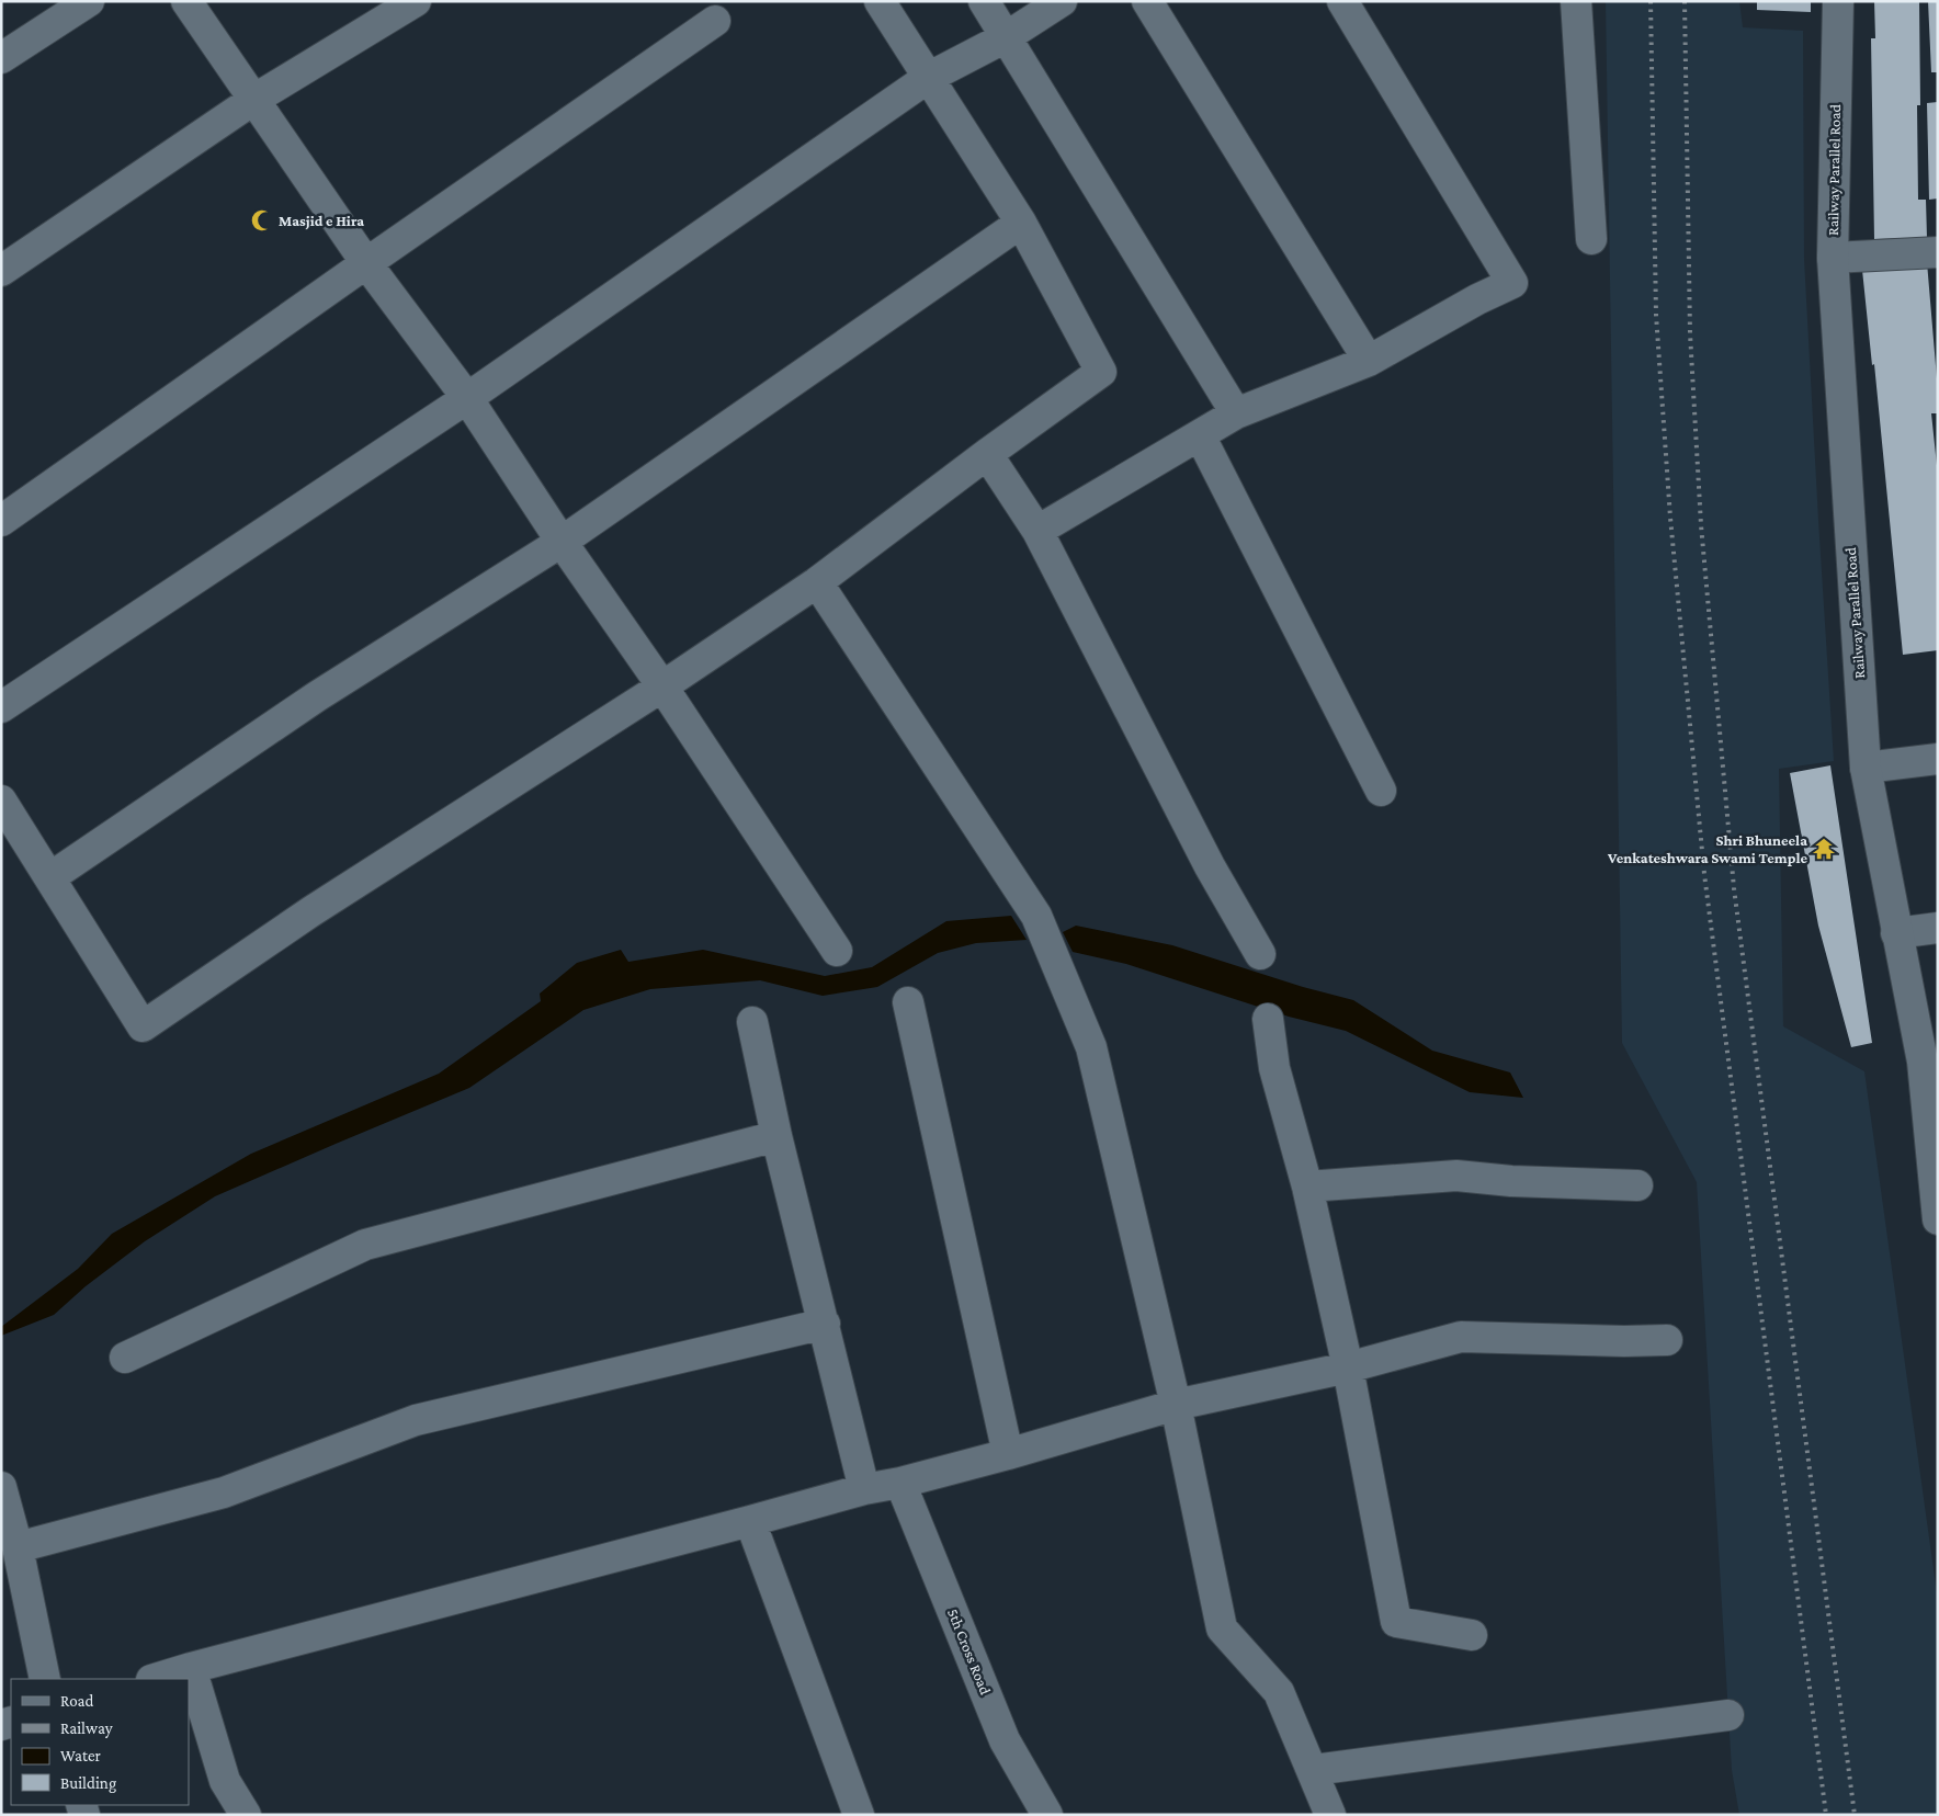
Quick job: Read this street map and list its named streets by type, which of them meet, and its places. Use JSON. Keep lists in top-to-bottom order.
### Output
{
  "streets": {
    "street": ["Railway Parallel Road", "5th Cross Road"]
  },
  "places": {
    "mosque": ["Masjid e Hira"],
    "temple": ["Shri Bhuneela Venkateshwara Swami Temple"]
  },
  "legend": [
    "Road",
    "Railway",
    "Water",
    "Building"
  ]
}
